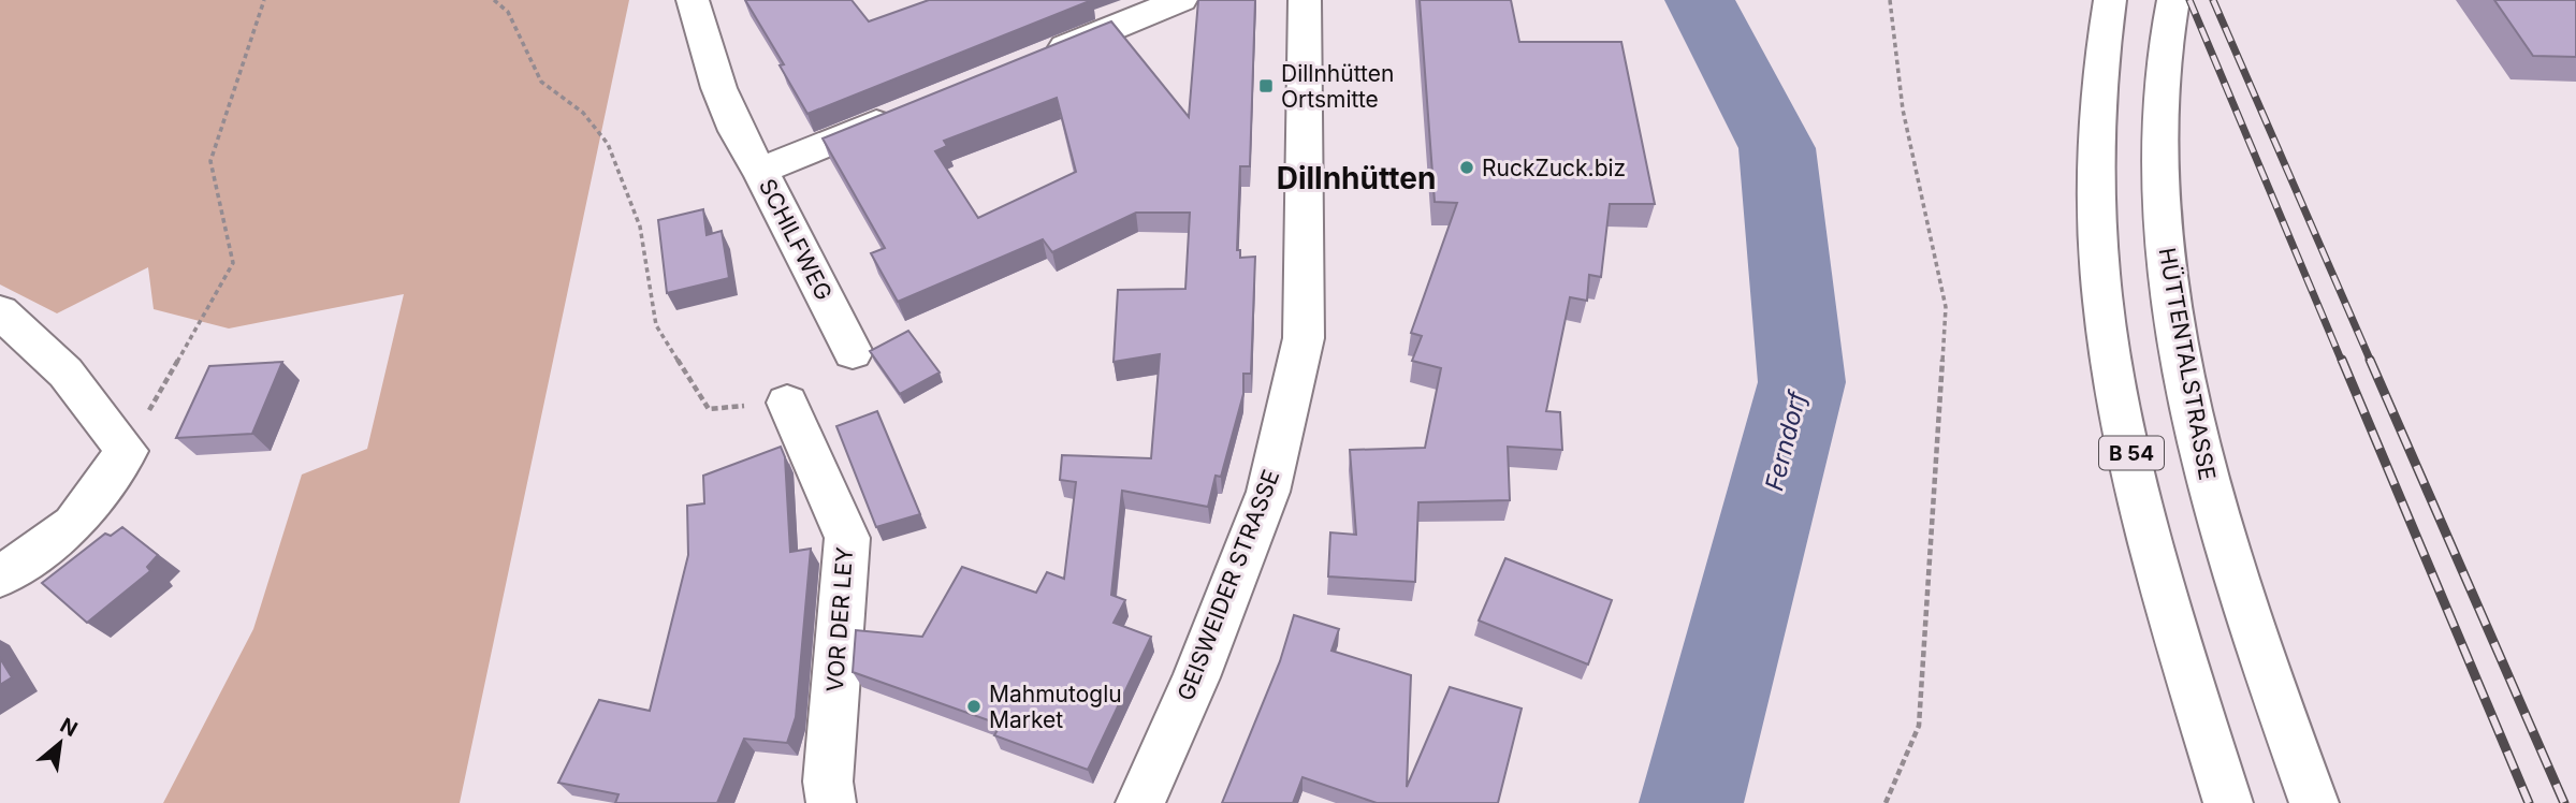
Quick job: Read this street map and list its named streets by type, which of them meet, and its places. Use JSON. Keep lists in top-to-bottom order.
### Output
{
  "streets": {
    "main road": [
      "SCHILFWEG",
      "HÜTTENTALSTRASSE",
      "B 54",
      "GEISWEIDER STRASSE",
      "VOR DER LEY"
    ]
  },
  "districts": ["Dillnhütten"],
  "water": ["Ferndorf"],
  "places": {
    "transit": ["Dillnhütten Ortsmitte"],
    "other": ["RuckZuck.biz", "Mahmutoglu Market"]
  },
  "north": "top right"
}
